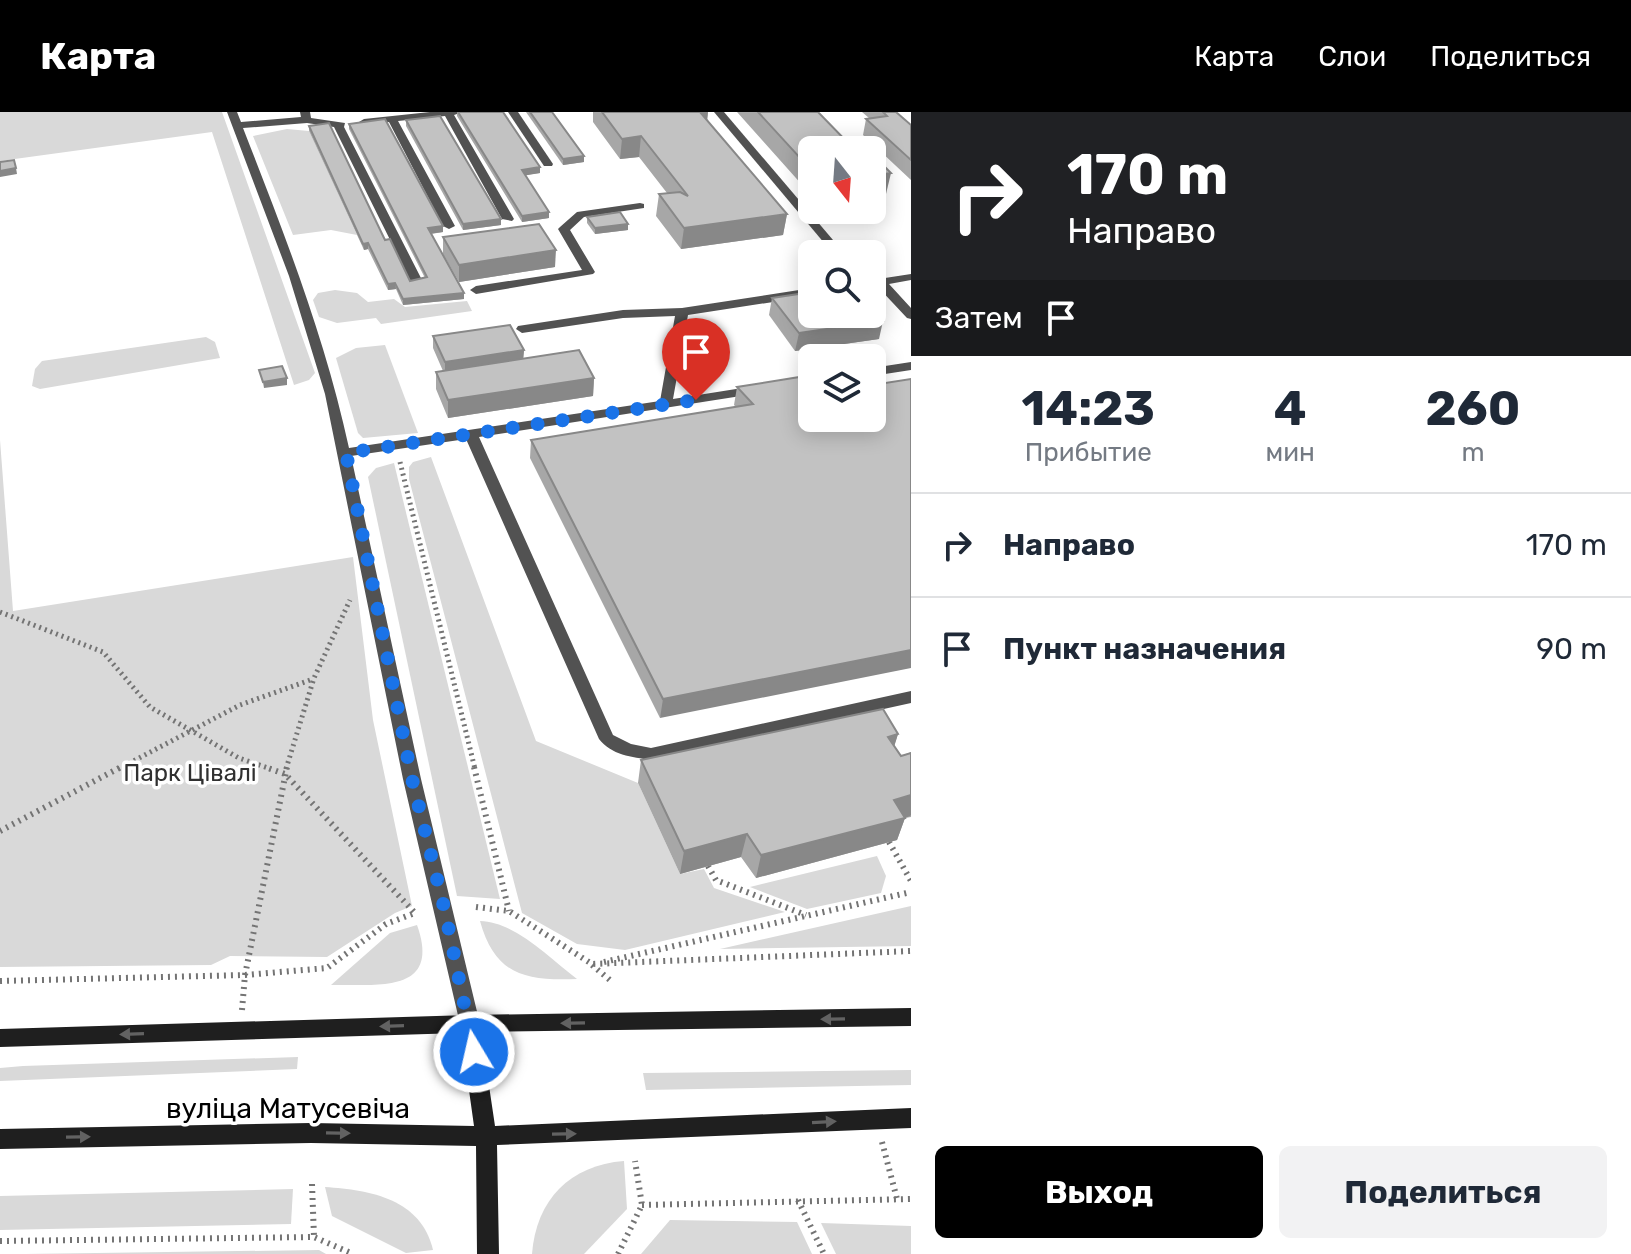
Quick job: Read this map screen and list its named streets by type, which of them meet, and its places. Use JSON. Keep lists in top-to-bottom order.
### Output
{
  "streets": {
    "main road": ["вуліца Матусевіча"]
  },
  "parks": ["Парк Цівалі"],
  "north": "bottom",
  "page": {
    "header": "Карта",
    "nav": ["Карта", "Слои", "Поделиться"],
    "turn": ["170 m", "Направо"],
    "then": "Затем",
    "eta": [
      "14:23",
      "Прибытие",
      "4",
      "мин",
      "260",
      "m"
    ],
    "list": [
      {
        "name": "Направо",
        "value": "170 m"
      },
      {
        "name": "Пункт назначения",
        "value": "90 m"
      }
    ],
    "buttons": ["Выход", "Поделиться"]
  }
}
